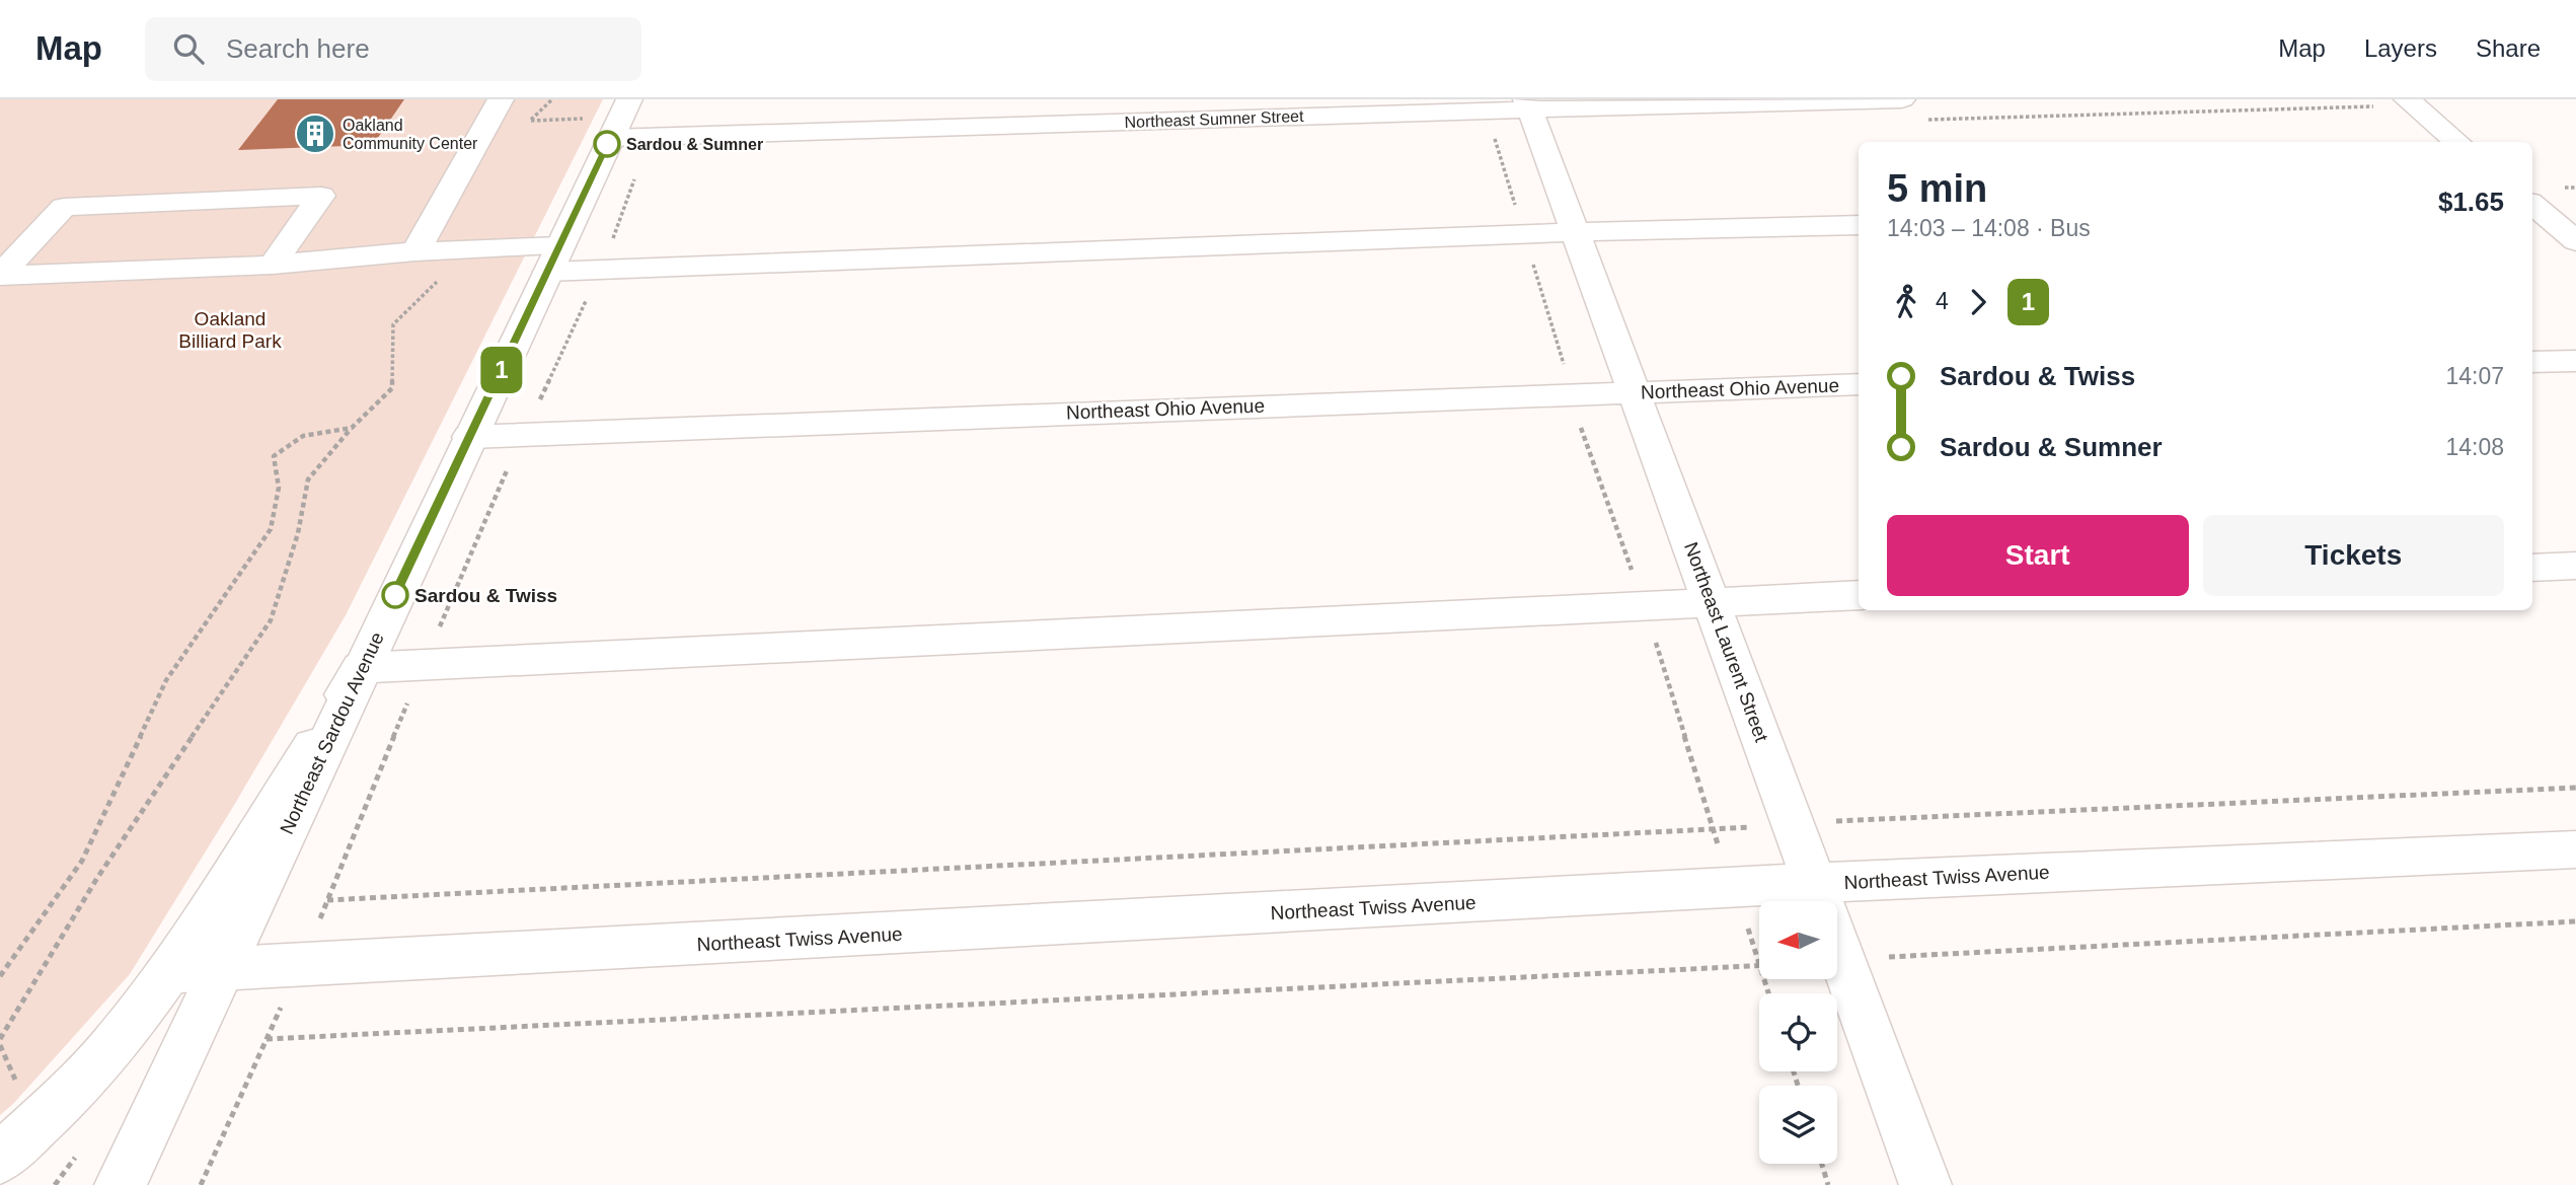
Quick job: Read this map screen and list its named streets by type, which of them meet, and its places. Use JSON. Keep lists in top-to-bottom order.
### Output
{
  "streets": {
    "street": [
      "Northeast Sumner Street",
      "Northeast Ohio Avenue",
      "Northeast Laurent Street",
      "Northeast Sardou Avenue",
      "Northeast Twiss Avenue"
    ]
  },
  "crossings": [
    ["Northeast Sumner Street", "Northeast Laurent Street"],
    ["Northeast Sumner Street", "Northeast Sardou Avenue"],
    ["Northeast Ohio Avenue", "Northeast Laurent Street"],
    ["Northeast Ohio Avenue", "Northeast Sardou Avenue"],
    ["Northeast Laurent Street", "Northeast Twiss Avenue"],
    ["Northeast Sardou Avenue", "Northeast Twiss Avenue"]
  ],
  "parks": ["Oakland Billiard Park"],
  "places": {
    "building": ["Oakland Community Center"],
    "other": ["Sardou & Sumner", "Sardou & Twiss"]
  },
  "lines": ["bus line 1"],
  "north": "left",
  "page": {
    "header": "Map",
    "search": "Search here",
    "nav": ["Map", "Layers", "Share"],
    "on_map": "1",
    "heading": ["5 min", "14:03 – 14:08 · Bus", "$1.65"],
    "legs": ["4", "1"],
    "list": [
      {
        "name": "Sardou & Twiss",
        "value": "14:07"
      },
      {
        "name": "Sardou & Sumner",
        "value": "14:08"
      }
    ],
    "buttons": ["Start", "Tickets"]
  }
}
